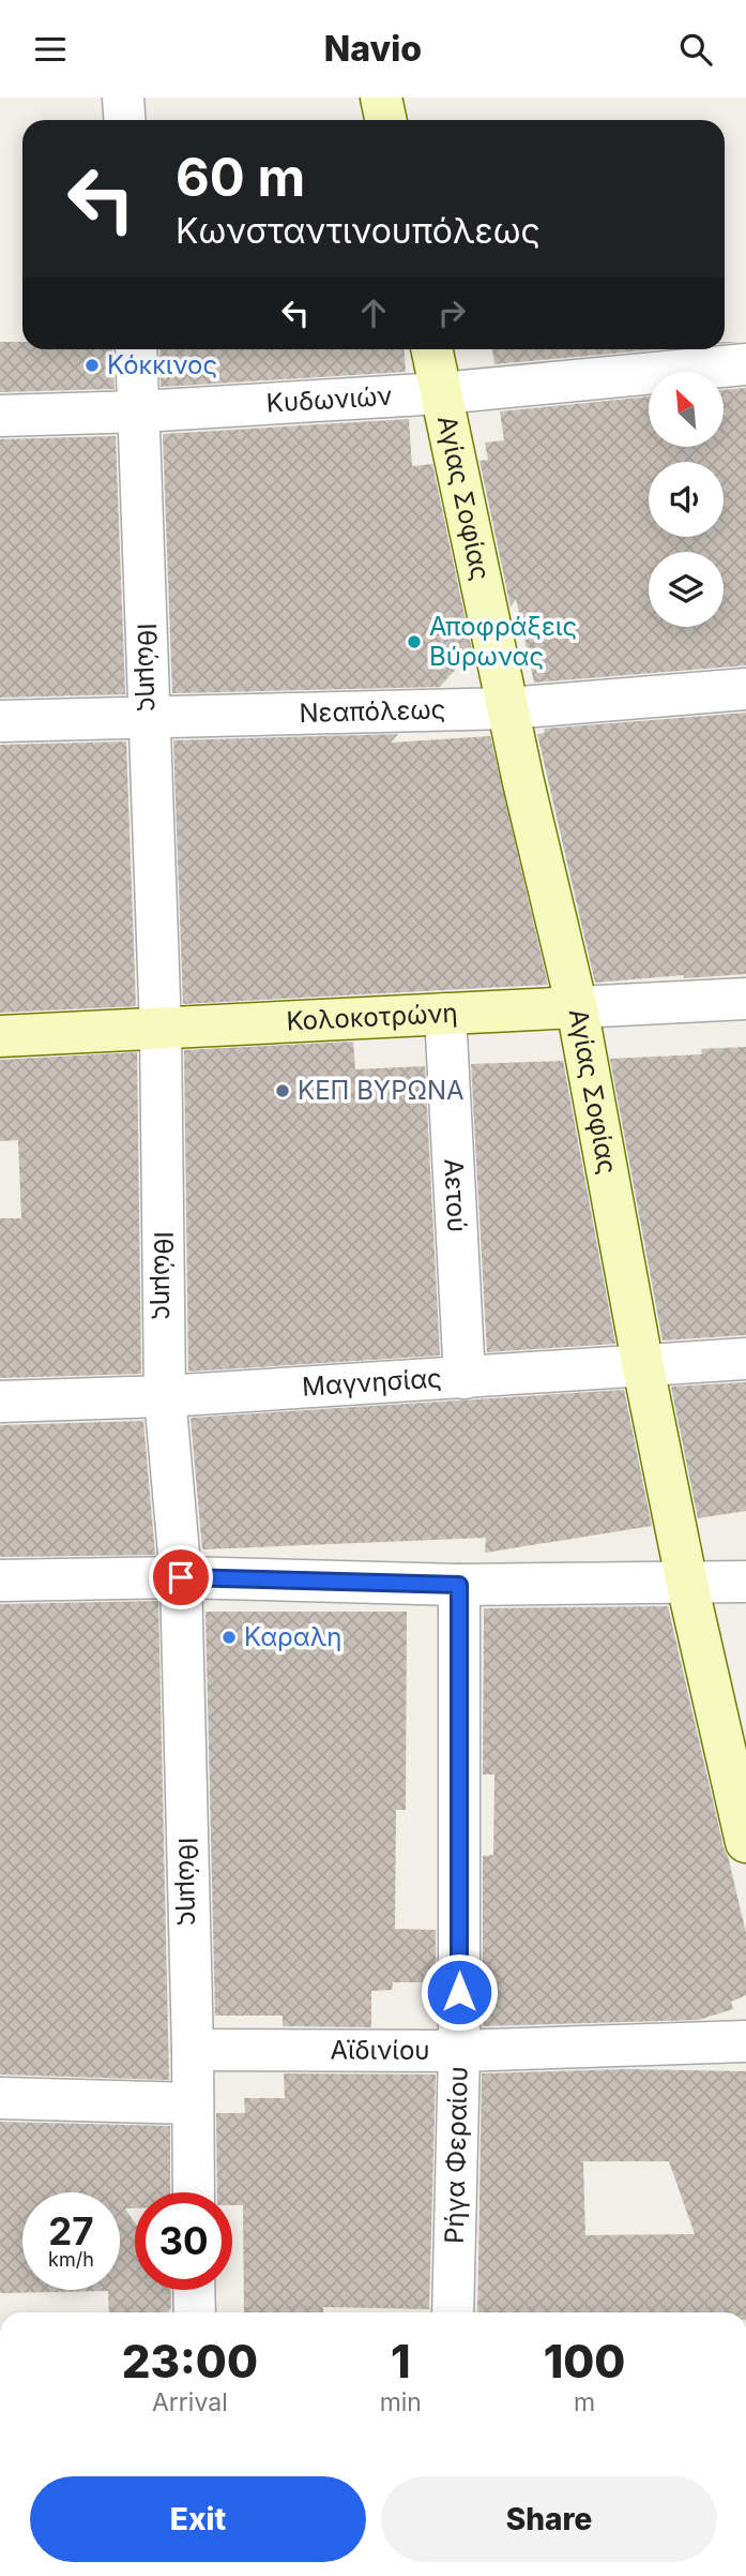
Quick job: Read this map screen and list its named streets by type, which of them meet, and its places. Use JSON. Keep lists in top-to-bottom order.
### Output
{
  "streets": {
    "street": [
      "Κυδωνιών",
      "Αγίας Σοφίας",
      "Ιθώμης",
      "Νεαπόλεως",
      "Κολοκοτρώνη",
      "Αετού",
      "Μαγνησίας",
      "Αϊδινίου",
      "Ρήγα Φεραίου"
    ]
  },
  "crossings": [
    ["Κυδωνιών", "Αγίας Σοφίας"],
    ["Κυδωνιών", "Ιθώμης"],
    ["Αγίας Σοφίας", "Νεαπόλεως"],
    ["Αγίας Σοφίας", "Κολοκοτρώνη"],
    ["Αγίας Σοφίας", "Μαγνησίας"],
    ["Ιθώμης", "Νεαπόλεως"],
    ["Ιθώμης", "Κολοκοτρώνη"],
    ["Ιθώμης", "Μαγνησίας"],
    ["Ιθώμης", "Αϊδινίου"],
    ["Κολοκοτρώνη", "Αετού"],
    ["Αετού", "Μαγνησίας"],
    ["Αϊδινίου", "Ρήγα Φεραίου"]
  ],
  "places": [
    "Κόκκινος",
    "Αποφράξεις Βύρωνας",
    "ΚΕΠ ΒΥΡΩΝΑ",
    "Καραλη"
  ],
  "north": "top left",
  "page": {
    "header": "Navio",
    "turn": ["60 m", "Κωνσταντινουπόλεως"],
    "speed": "27 km/h",
    "limit": "30",
    "eta": [
      "23:00",
      "Arrival",
      "1",
      "min",
      "100",
      "m"
    ],
    "buttons": ["Exit", "Share"]
  }
}
